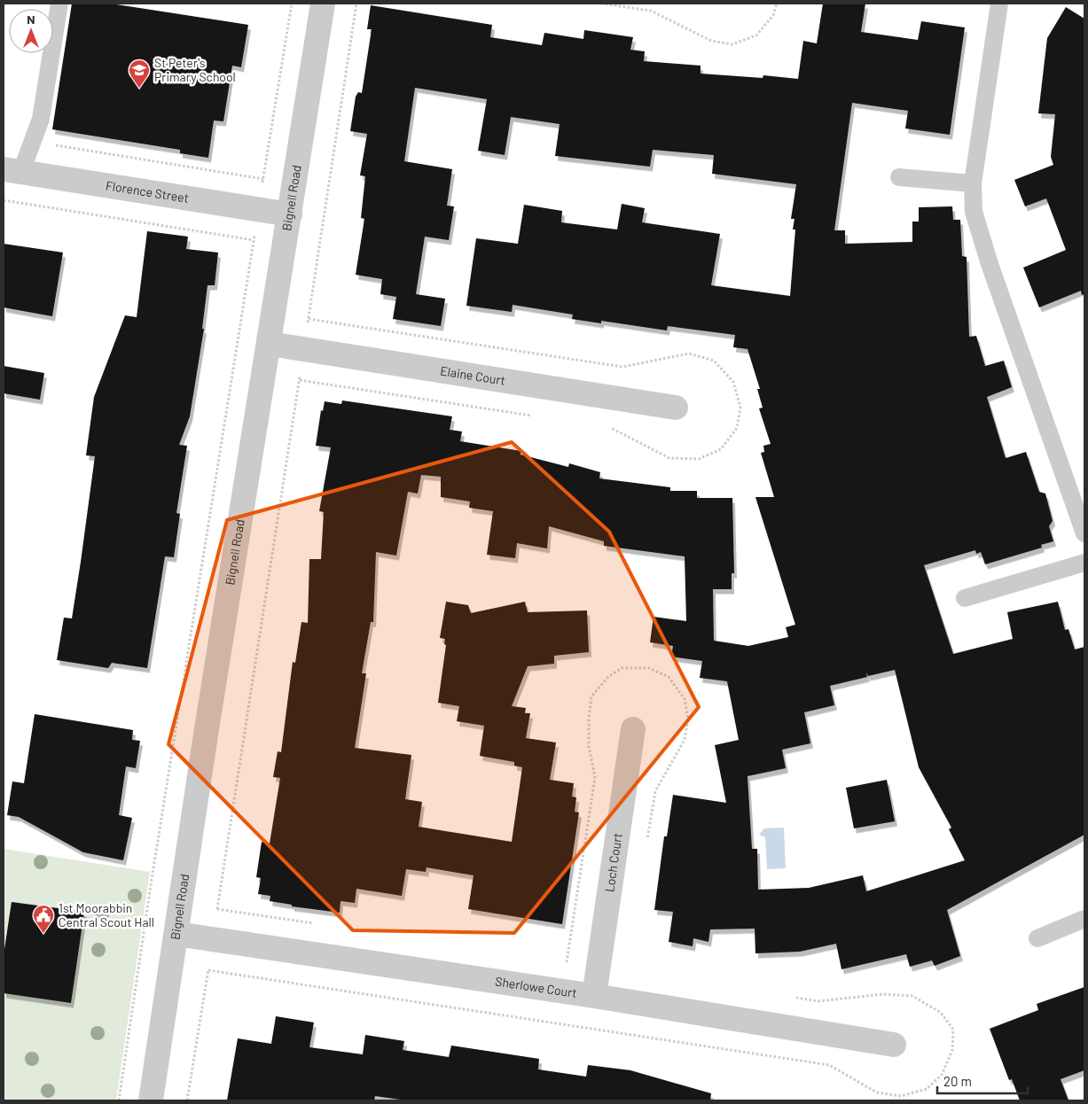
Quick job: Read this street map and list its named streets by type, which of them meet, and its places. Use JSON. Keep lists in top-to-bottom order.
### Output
{
  "streets": {
    "street": [
      "Florence Street",
      "Bignell Road",
      "Elaine Court",
      "Loch Court",
      "Sherlowe Court"
    ]
  },
  "crossings": [
    ["Florence Street", "Bignell Road"],
    ["Bignell Road", "Elaine Court"],
    ["Bignell Road", "Sherlowe Court"],
    ["Loch Court", "Sherlowe Court"]
  ],
  "places": {
    "school or university": ["St Peter's Primary School"],
    "public building": ["1st Moorabbin Central Scout Hall"]
  },
  "scale_bar": "20 m",
  "north": "top"
}
